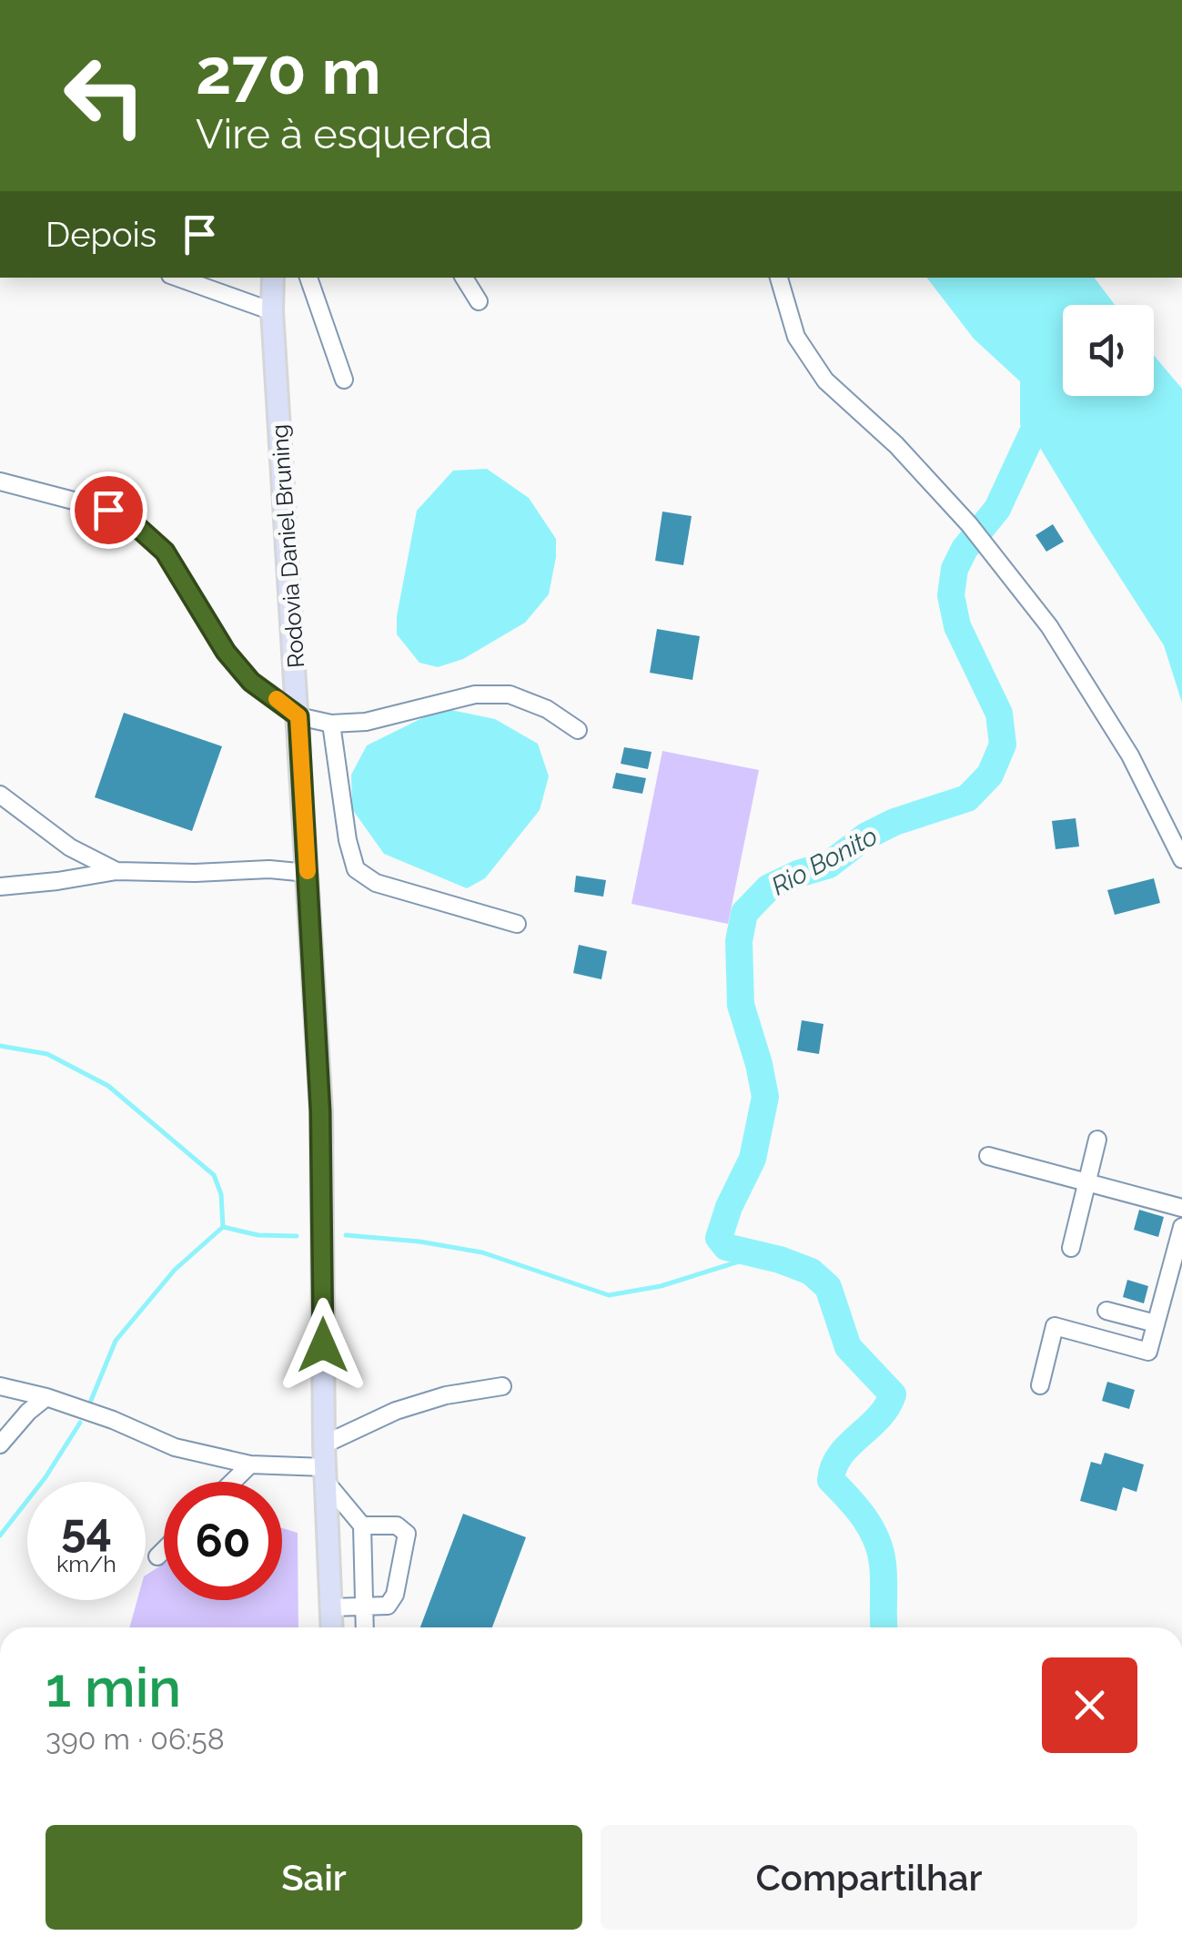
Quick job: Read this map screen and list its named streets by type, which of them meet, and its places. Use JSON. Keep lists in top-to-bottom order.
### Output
{
  "streets": {
    "main road": ["Rodovia Daniel Bruning"]
  },
  "water": ["Rio Bonito"],
  "page": {
    "turn": ["270 m", "Vire à esquerda"],
    "then": "Depois",
    "speed": "54 km/h",
    "limit": "60",
    "heading": ["1 min", "390 m · 06:58"],
    "buttons": ["Sair", "Compartilhar"]
  }
}
